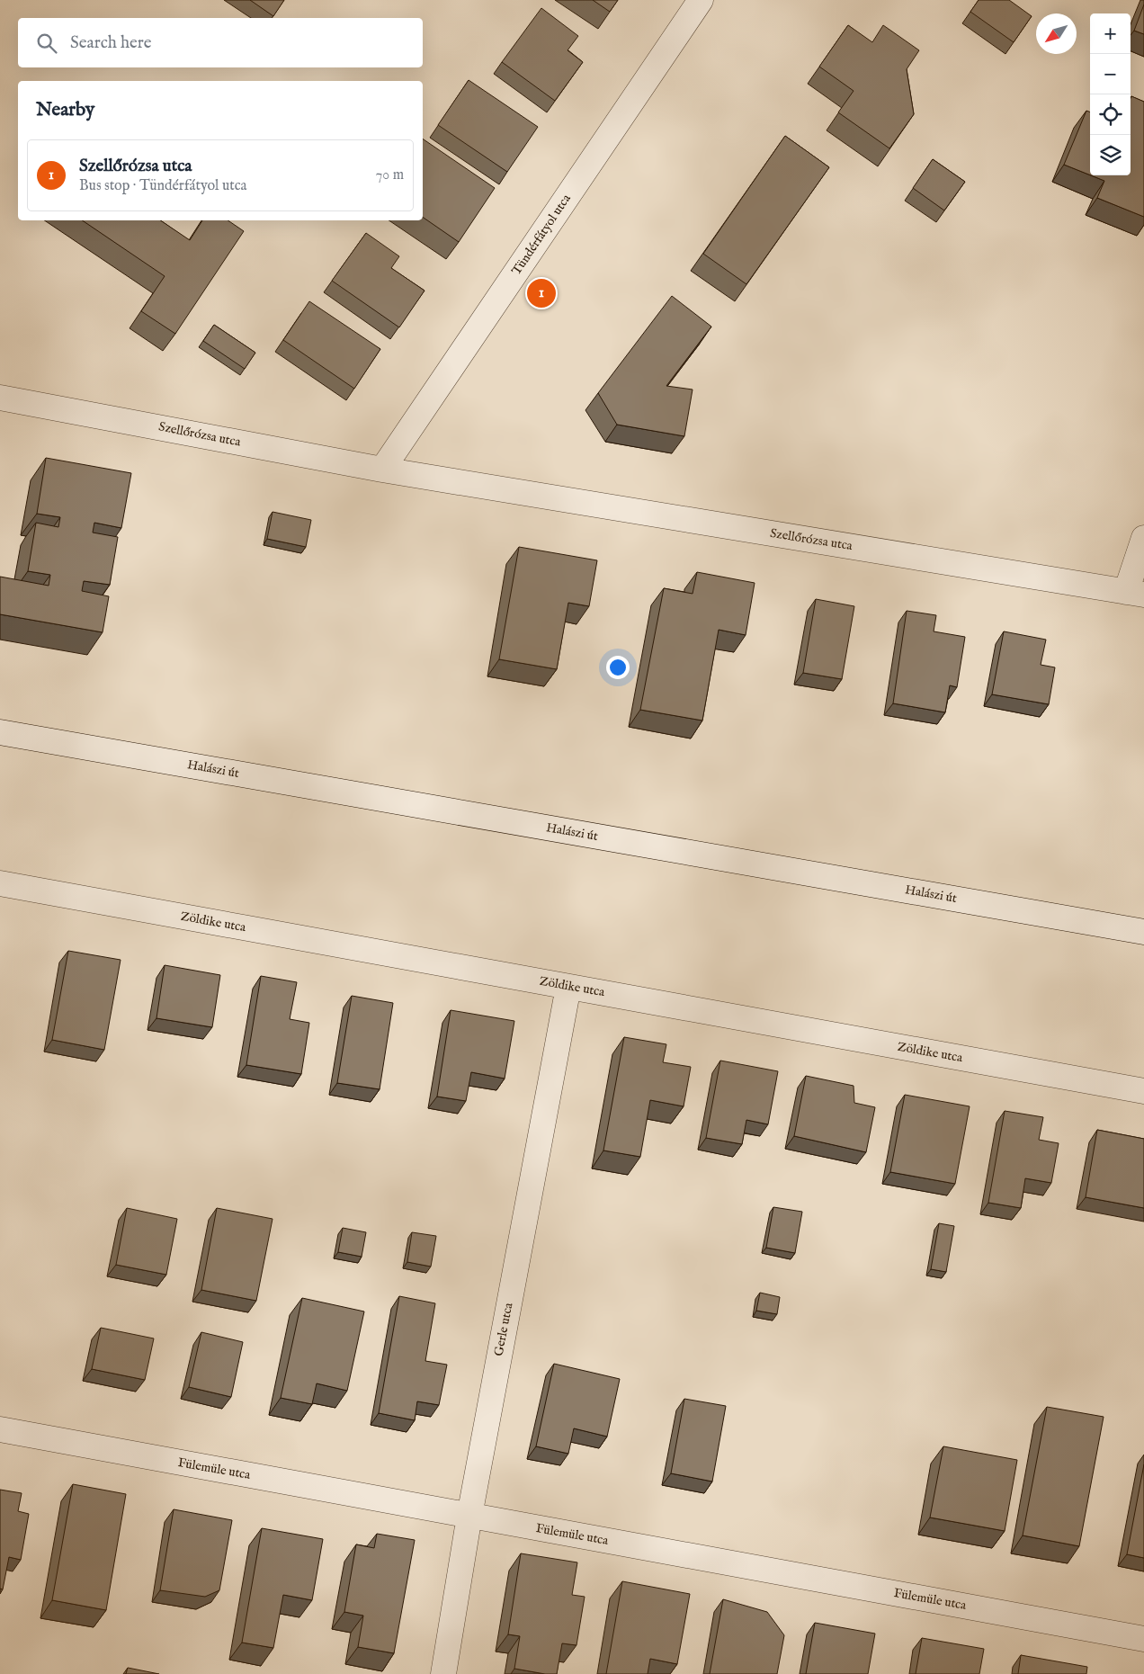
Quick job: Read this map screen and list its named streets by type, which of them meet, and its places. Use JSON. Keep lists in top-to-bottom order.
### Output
{
  "streets": {
    "street": [
      "Tündérfátyol utca",
      "Szellőrózsa utca",
      "Halászi út",
      "Zöldike utca",
      "Gerle utca",
      "Fülemüle utca"
    ]
  },
  "crossings": [
    ["Tündérfátyol utca", "Szellőrózsa utca"],
    ["Zöldike utca", "Gerle utca"],
    ["Gerle utca", "Fülemüle utca"]
  ],
  "north": "bottom left",
  "page": {
    "map_buttons": ["+", "−"],
    "search": "Search here",
    "heading": "Nearby",
    "list": [
      {
        "mark": "1",
        "name": "Szellőrózsa utca",
        "note": "Bus stop · Tündérfátyol utca",
        "value": "70 m"
      }
    ],
    "pins": "1"
  }
}
